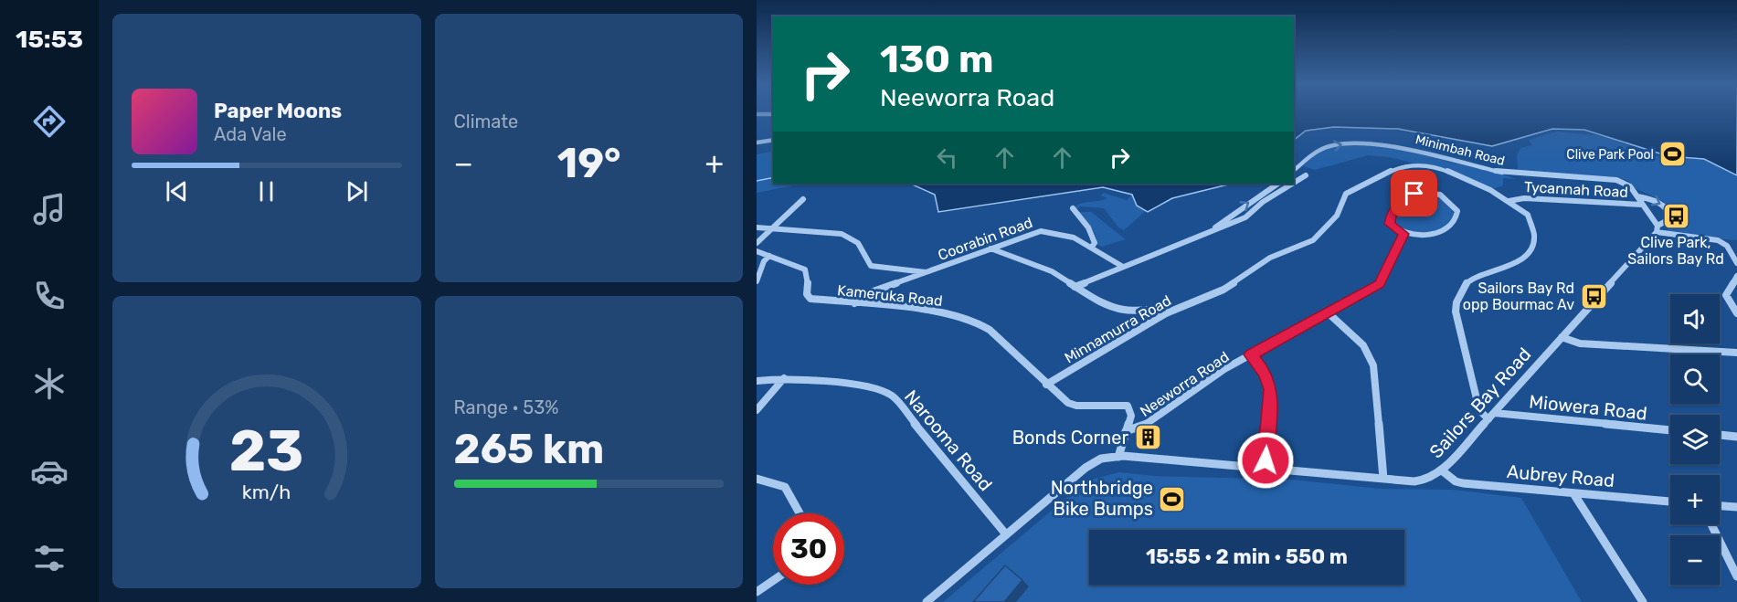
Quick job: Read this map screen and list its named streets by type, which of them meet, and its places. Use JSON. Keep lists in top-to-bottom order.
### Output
{
  "streets": {
    "street": [
      "Minimbah Road",
      "Tycannah Road",
      "Coorabin Road",
      "Kameruka Road",
      "Minnamurra Road",
      "Neeworra Road",
      "Sailors Bay Road",
      "Miowera Road",
      "Narooma Road",
      "Aubrey Road"
    ]
  },
  "crossings": [
    ["Minimbah Road", "Sailors Bay Road"],
    ["Tycannah Road", "Minnamurra Road"],
    ["Coorabin Road", "Kameruka Road"],
    ["Kameruka Road", "Minnamurra Road"],
    ["Kameruka Road", "Neeworra Road"],
    ["Kameruka Road", "Sailors Bay Road"],
    ["Minnamurra Road", "Sailors Bay Road"],
    ["Minnamurra Road", "Miowera Road"],
    ["Sailors Bay Road", "Miowera Road"],
    ["Sailors Bay Road", "Narooma Road"],
    ["Sailors Bay Road", "Aubrey Road"]
  ],
  "one_way": ["Minimbah Road"],
  "places": {
    "sports": ["Clive Park Pool", "Northbridge Bike Bumps"],
    "bus stop": ["Clive Park, Sailors Bay Rd", "Sailors Bay Rd opp Bourmac Av"],
    "building": ["Bonds Corner"]
  },
  "page": {
    "tabs": "15:53",
    "tile": [
      "Climate",
      ["Range · 53%", "265 km"]
    ],
    "turn": ["130 m", "Neeworra Road"],
    "song": ["Paper Moons", "Ada Vale"],
    "heat": ["−", "19°", "+"],
    "map_buttons": ["+", "−"],
    "limit": "30",
    "trip": "15:55 · 2 min · 550 m",
    "gauge": ["23", "km/h"]
  }
}
